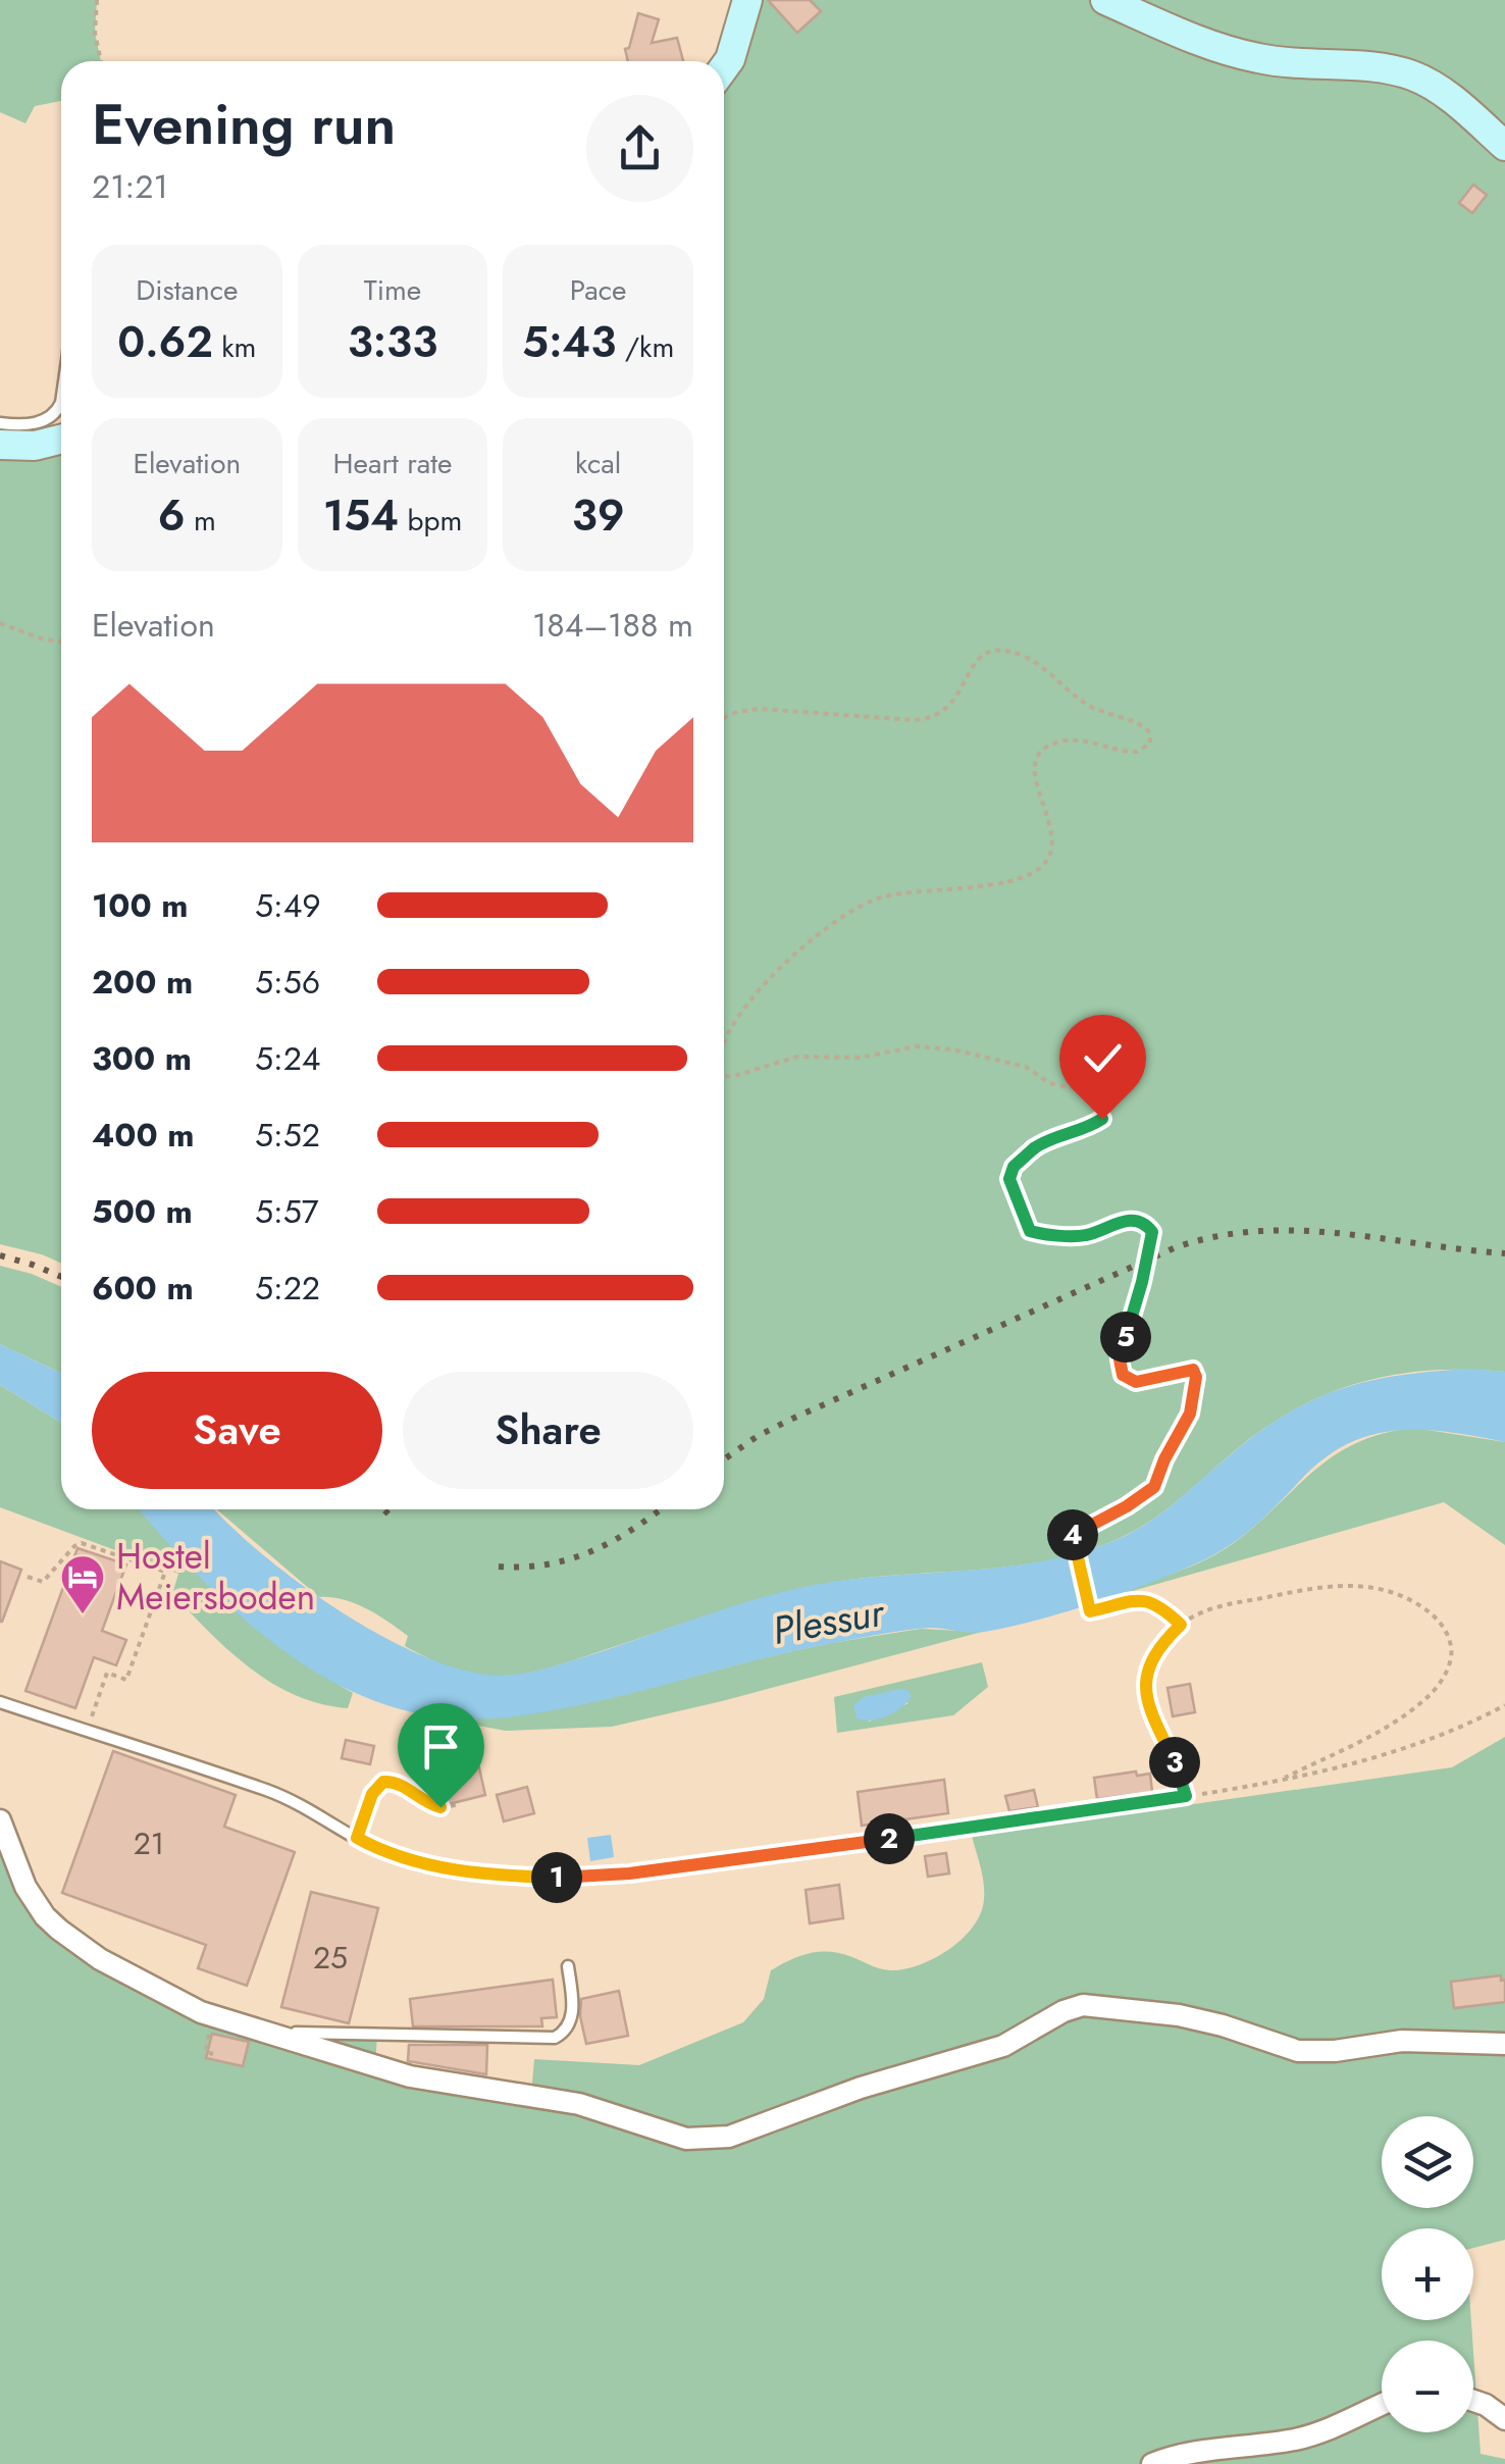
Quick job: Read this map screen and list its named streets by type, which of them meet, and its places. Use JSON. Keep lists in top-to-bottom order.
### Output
{
  "water": ["Plessur"],
  "places": {
    "hotel": ["Hostel Meiersboden"]
  },
  "house_numbers": ["21", "25"],
  "page": {
    "heading": ["Evening run", "21:21"],
    "stats": [
      ["Distance", "0.62 km"],
      ["Time", "3:33"],
      ["Pace", "5:43 /km"],
      ["Elevation", "6 m"],
      ["Heart rate", "154 bpm"],
      ["kcal", "39"]
    ],
    "chart": ["Elevation", "184–188 m"],
    "list": [
      {
        "name": "100 m",
        "note": "5:49"
      },
      {
        "name": "200 m",
        "note": "5:56"
      },
      {
        "name": "300 m",
        "note": "5:24"
      },
      {
        "name": "400 m",
        "note": "5:52"
      },
      {
        "name": "500 m",
        "note": "5:57"
      },
      {
        "name": "600 m",
        "note": "5:22"
      }
    ],
    "pins": [
      "5",
      "4",
      "3",
      "2",
      "1"
    ],
    "buttons": ["Save", "Share"],
    "map_buttons": ["+", "−"]
  }
}
